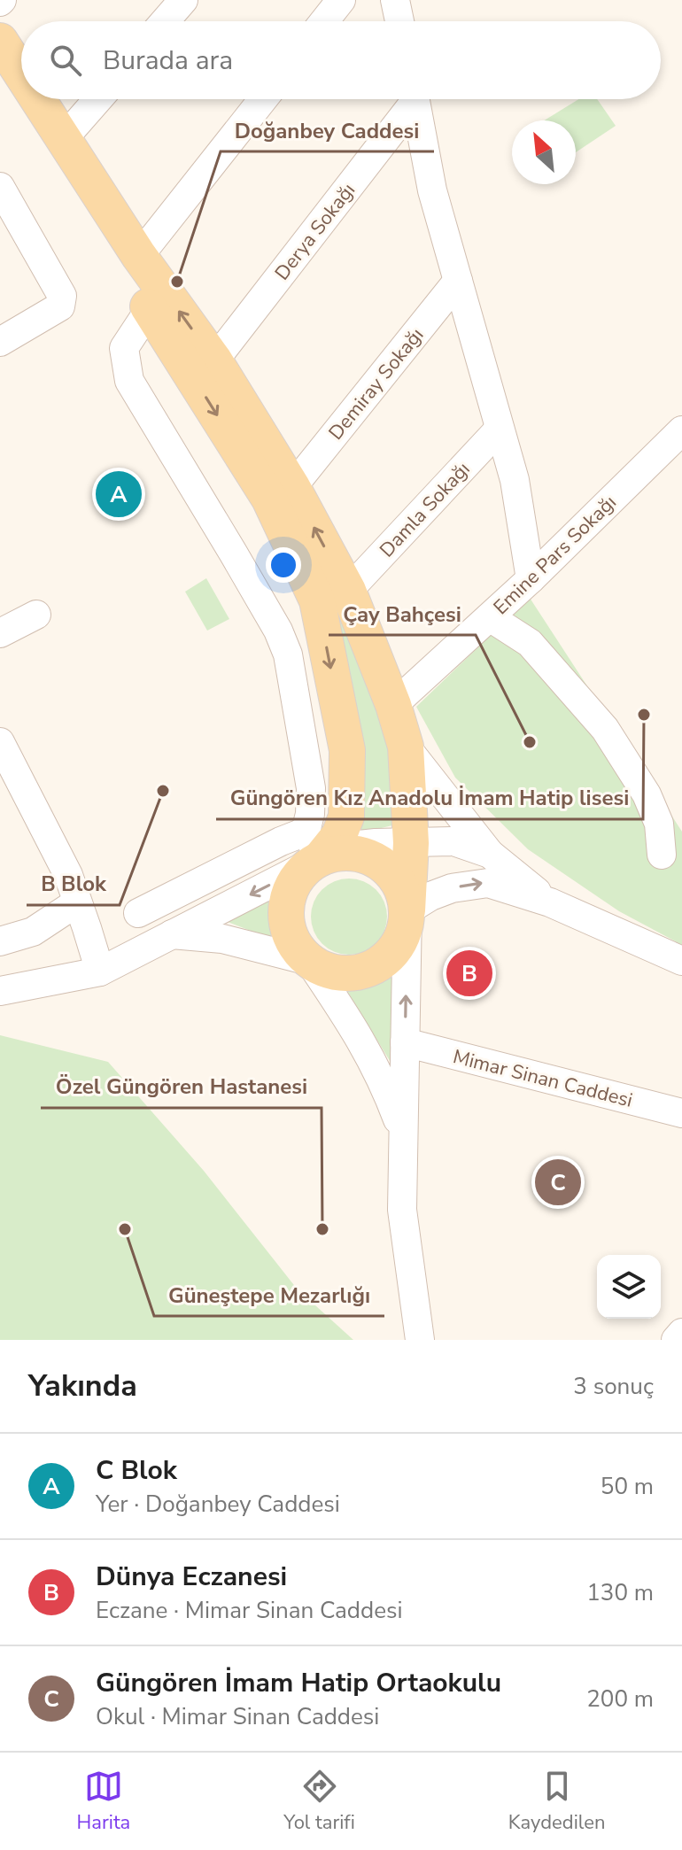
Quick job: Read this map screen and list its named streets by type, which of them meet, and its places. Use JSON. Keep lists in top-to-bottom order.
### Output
{
  "streets": {
    "street": [
      "Derya Sokağı",
      "Demiray Sokağı",
      "Damla Sokağı",
      "Emine Pars Sokağı",
      "Mimar Sinan Caddesi"
    ]
  },
  "places": [
    "Doğanbey Caddesi",
    "Güngören Kız Anadolu İmam Hatip lisesi",
    "Çay Bahçesi",
    "B Blok",
    "Güneştepe Mezarlığı",
    "Özel Güngören Hastanesi"
  ],
  "north": "top left",
  "page": {
    "search": "Burada ara",
    "pins": ["A", "B", "C"],
    "heading": ["Yakında", "3 sonuç"],
    "list": [
      {
        "mark": "A",
        "name": "C Blok",
        "note": "Yer · Doğanbey Caddesi",
        "value": "50 m"
      },
      {
        "mark": "B",
        "name": "Dünya Eczanesi",
        "note": "Eczane · Mimar Sinan Caddesi",
        "value": "130 m"
      },
      {
        "mark": "C",
        "name": "Güngören İmam Hatip Ortaokulu",
        "note": "Okul · Mimar Sinan Caddesi",
        "value": "200 m"
      }
    ],
    "nav": ["Harita", "Yol tarifi", "Kaydedilen"]
  }
}
